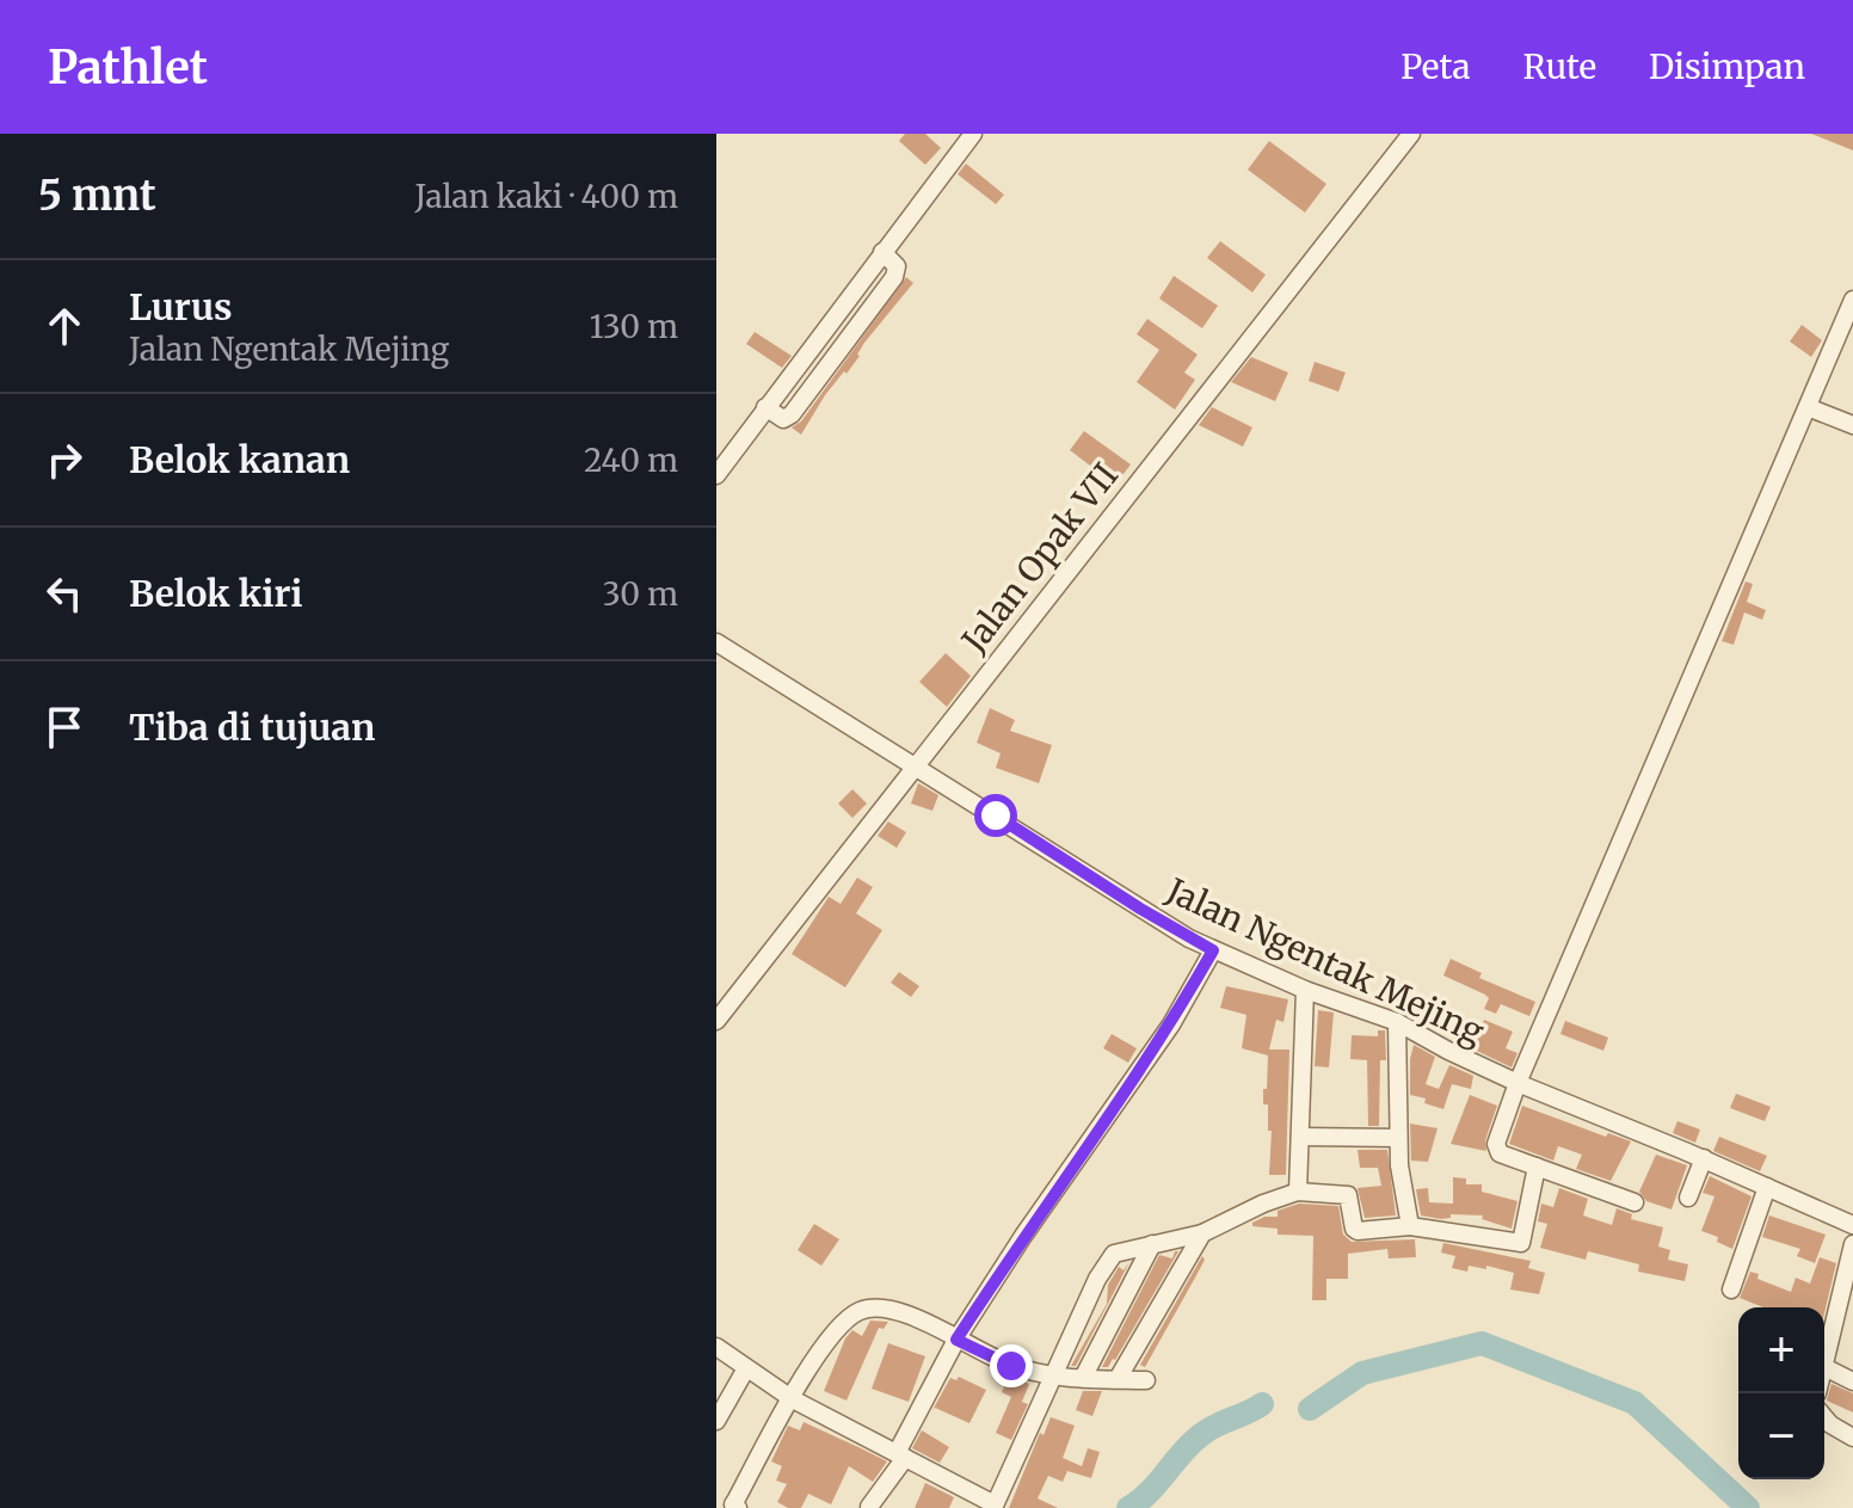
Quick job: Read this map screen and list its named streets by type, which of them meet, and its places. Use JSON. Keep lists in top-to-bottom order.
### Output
{
  "streets": {
    "street": ["Jalan Opak VII", "Jalan Ngentak Mejing"]
  },
  "crossings": [
    ["Jalan Opak VII", "Jalan Ngentak Mejing"]
  ],
  "page": {
    "header": "Pathlet",
    "nav": ["Peta", "Rute", "Disimpan"],
    "heading": ["5 mnt", "Jalan kaki · 400 m"],
    "list": [
      ["Lurus", "Jalan Ngentak Mejing", "130 m"],
      ["Belok kanan", "240 m"],
      ["Belok kiri", "30 m"],
      "Tiba di tujuan"
    ],
    "map_buttons": ["+", "−"]
  }
}
